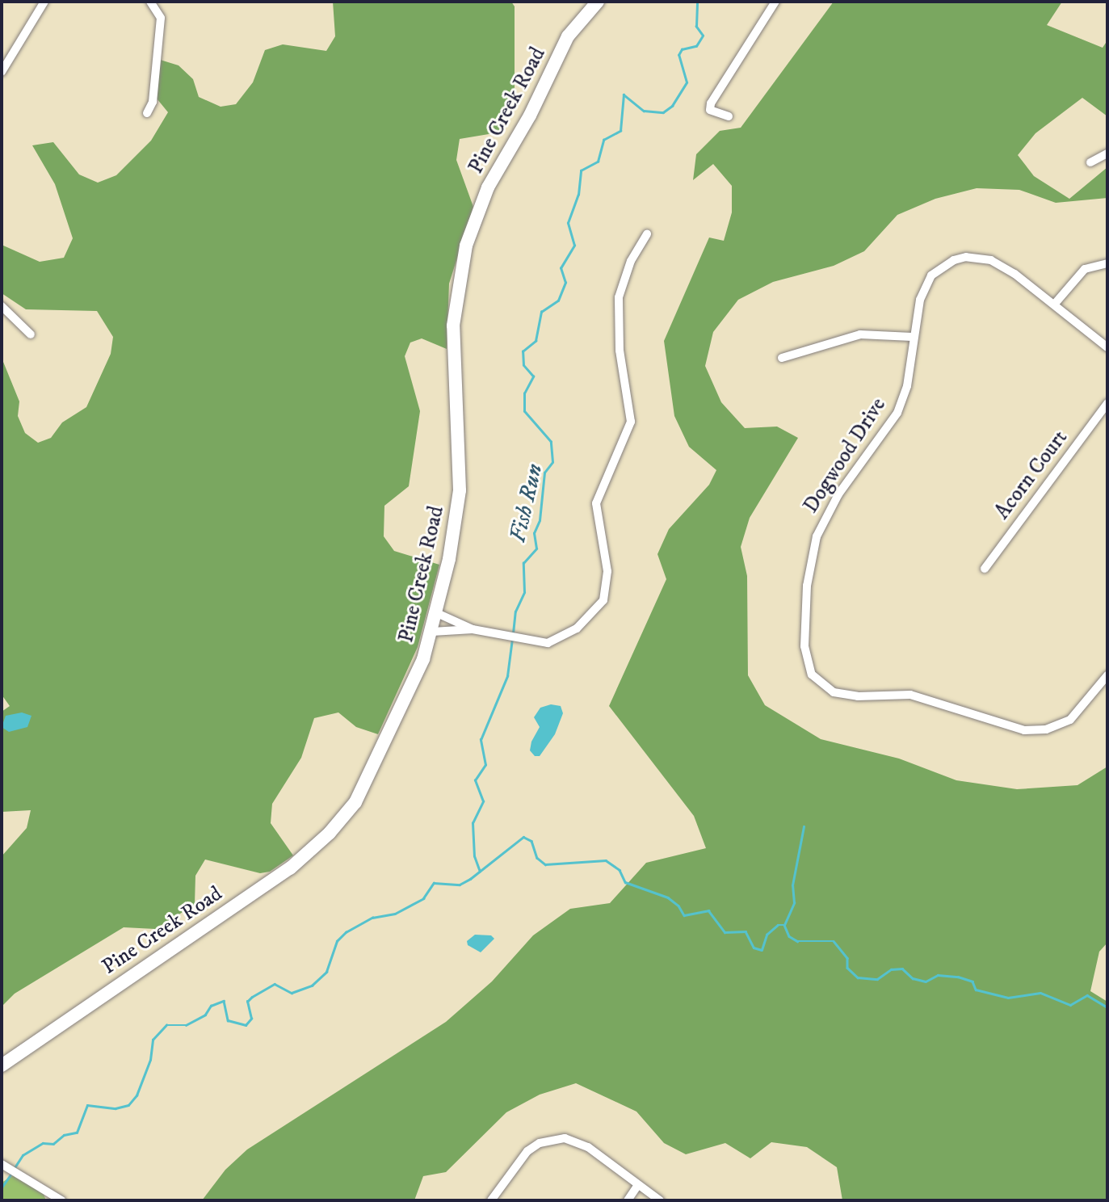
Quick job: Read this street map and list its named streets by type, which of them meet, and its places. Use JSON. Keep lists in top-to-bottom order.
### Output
{
  "streets": {
    "street": ["Pine Creek Road", "Dogwood Drive", "Acorn Court"]
  },
  "water": ["Fish Run"]
}
